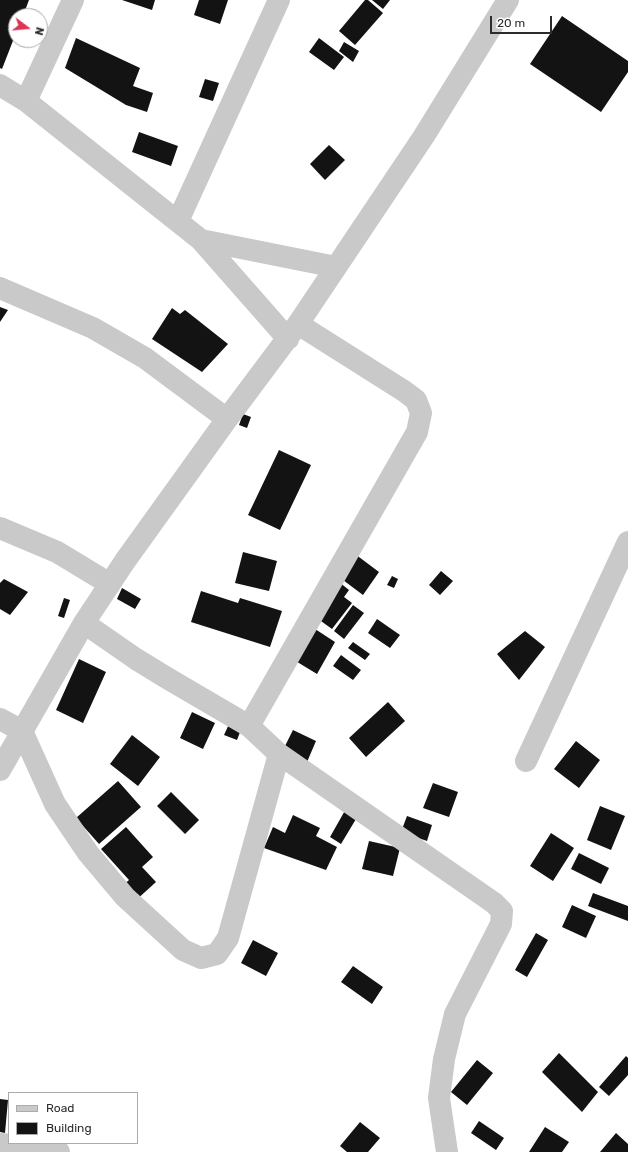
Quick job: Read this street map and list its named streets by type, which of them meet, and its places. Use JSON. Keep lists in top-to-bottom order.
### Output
{
  "legend": ["Road", "Building"],
  "scale_bar": "20 m",
  "north": "right"
}
